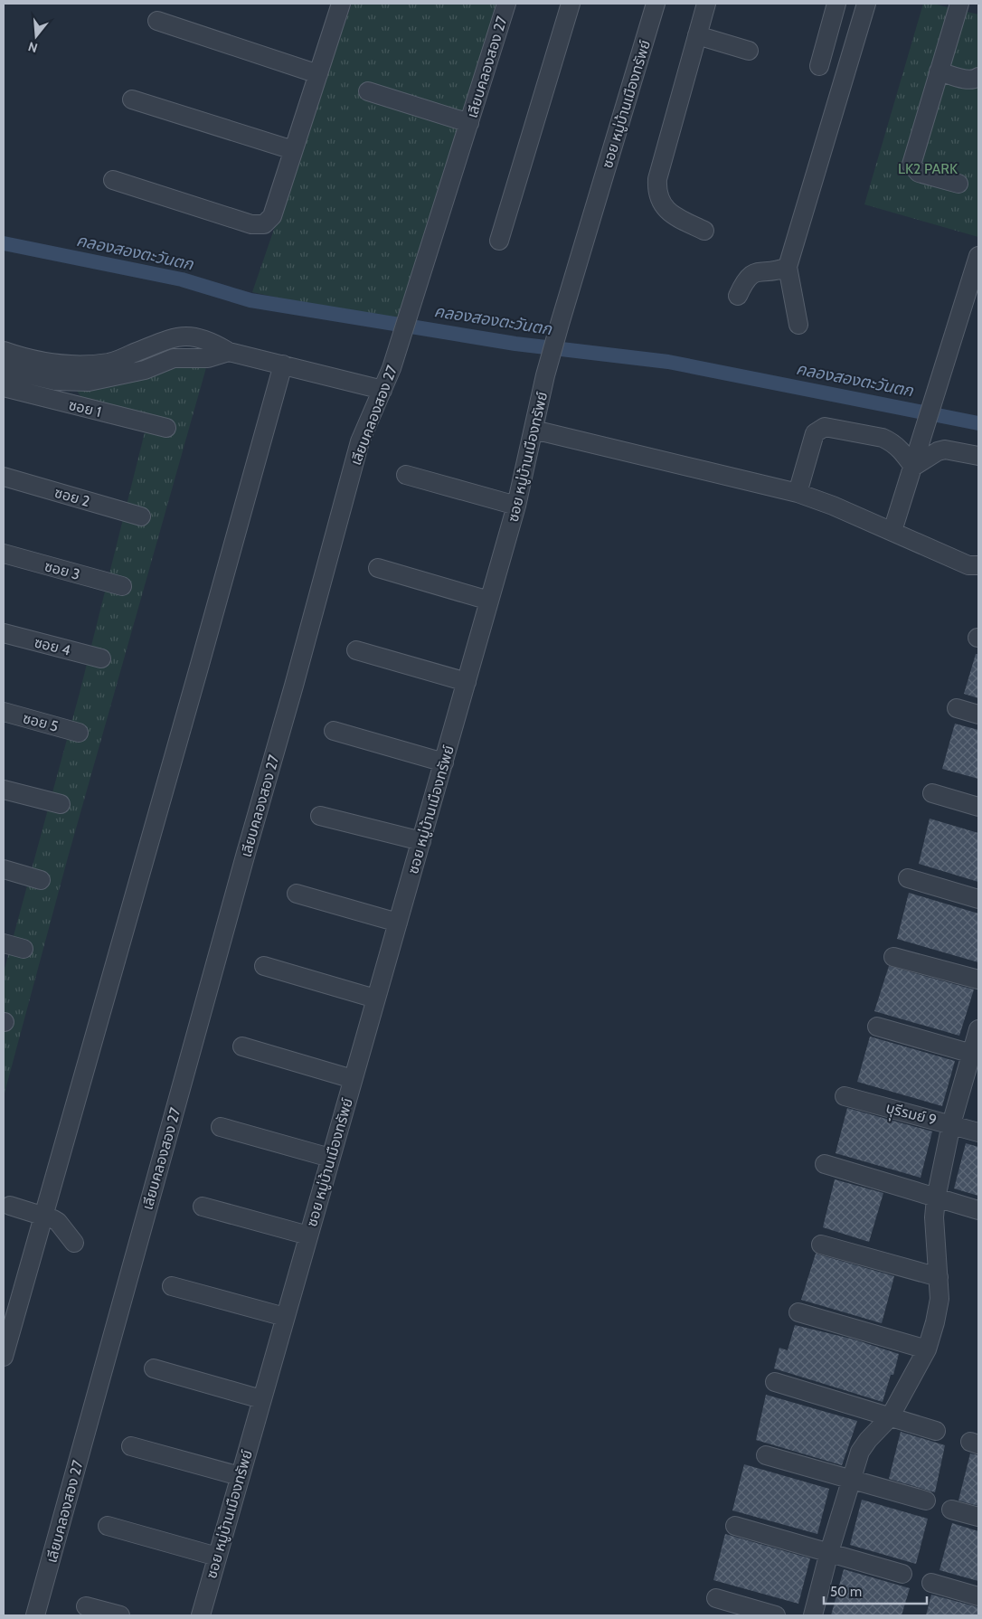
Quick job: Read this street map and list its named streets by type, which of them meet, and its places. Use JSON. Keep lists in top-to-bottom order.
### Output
{
  "streets": {
    "street": [
      "เลียบคลองสอง 27",
      "ซอย หมู่บ้านเมืองทรัพย์",
      "ซอย 1",
      "ซอย 2",
      "ซอย 3",
      "ซอย 4",
      "ซอย 5",
      "บุุรีรมย์ 9"
    ]
  },
  "water": ["คลองสองตะวันตก"],
  "parks": ["LK2 PARK"],
  "scale_bar": "50 m",
  "north": "bottom"
}
